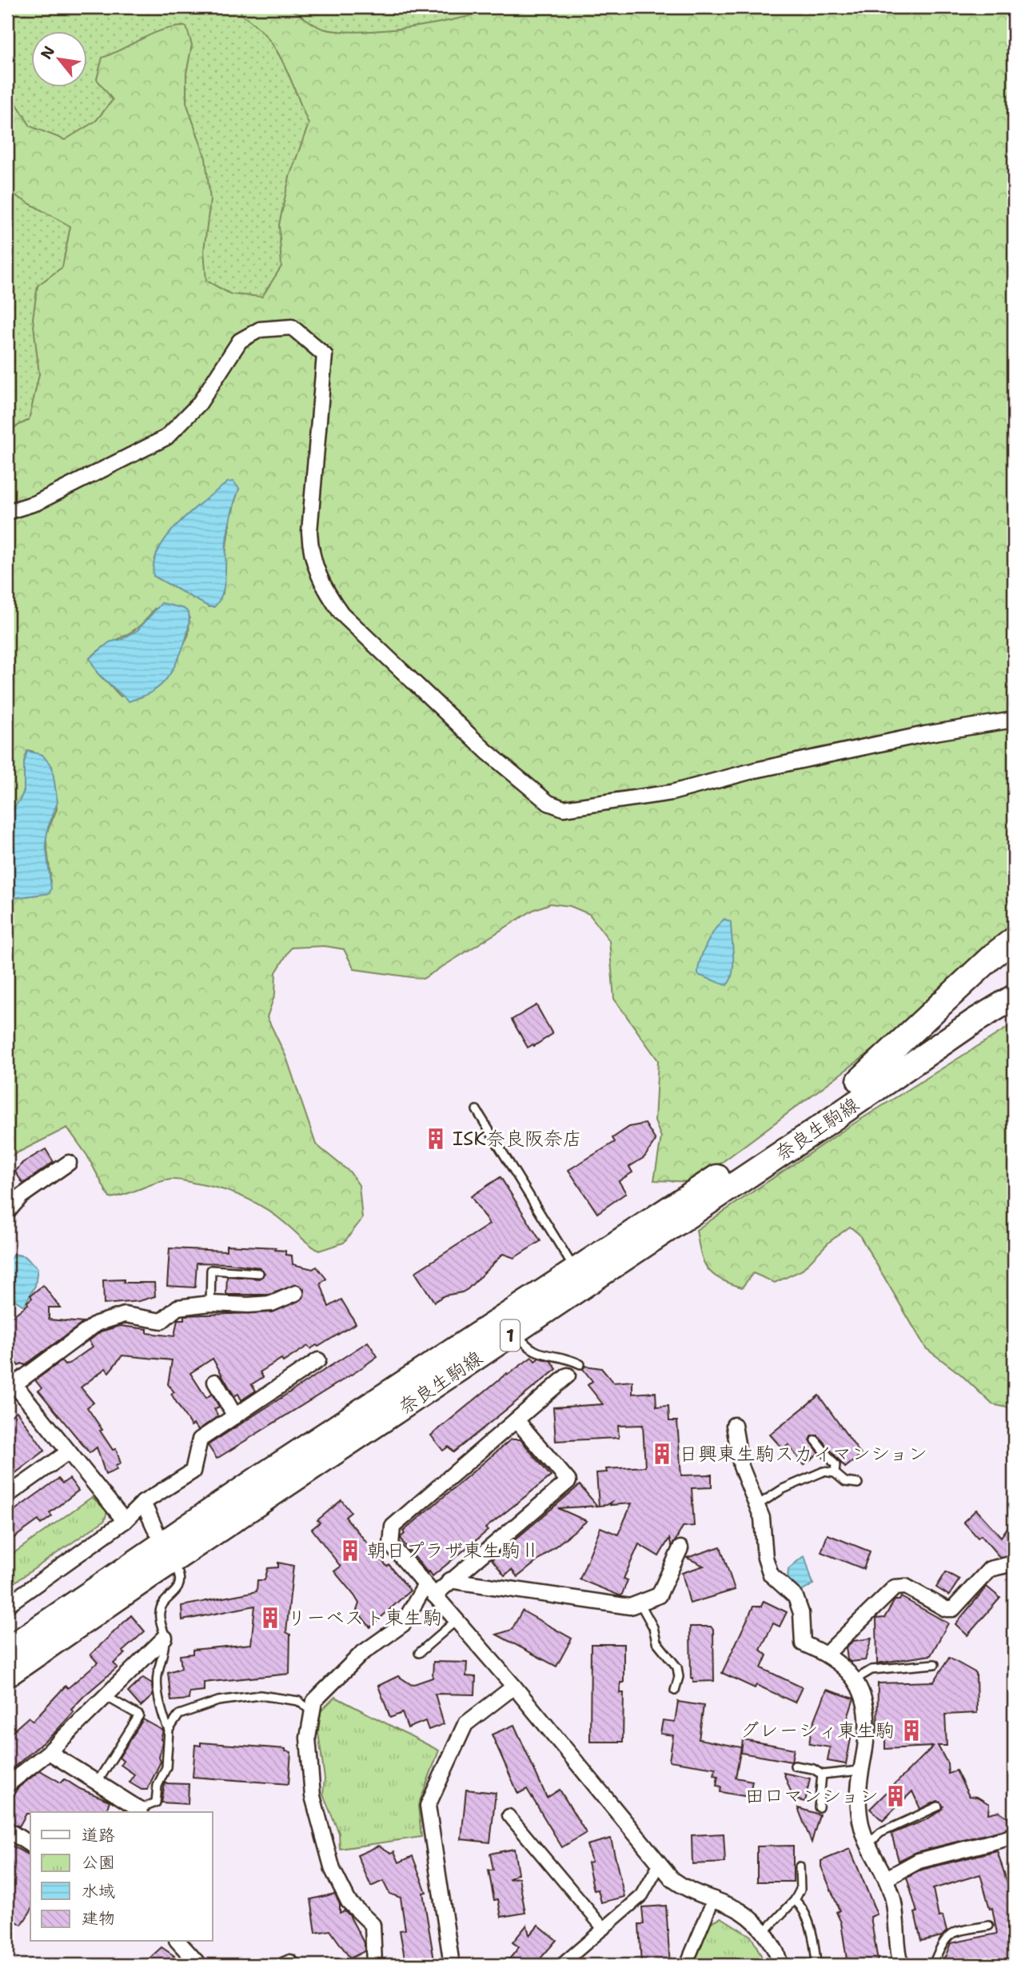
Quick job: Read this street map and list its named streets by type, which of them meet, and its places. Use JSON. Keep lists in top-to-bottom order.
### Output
{
  "streets": {
    "main road": ["奈良生駒線", "1"]
  },
  "places": {
    "building": [
      "ISK奈良阪奈店",
      "日興東生駒スカイマンション",
      "朝日プラザ東生駒Ⅱ",
      "リーベスト東生駒",
      "グレーシィ東生駒",
      "田口マンション"
    ]
  },
  "legend": [
    "道路",
    "公園",
    "水域",
    "建物"
  ],
  "north": "top left"
}
